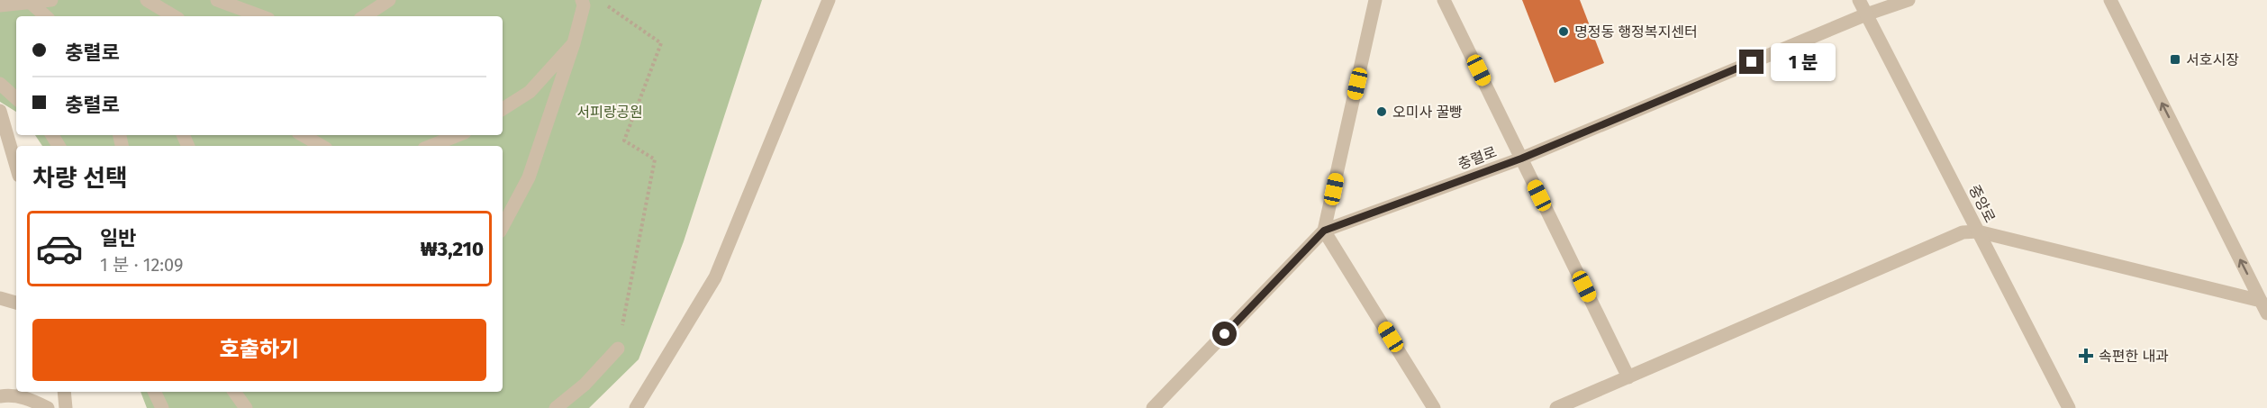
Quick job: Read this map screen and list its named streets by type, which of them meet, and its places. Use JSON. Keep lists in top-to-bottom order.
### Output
{
  "streets": {
    "street": ["충렬로", "중앙로"]
  },
  "crossings": [
    ["충렬로", "중앙로"]
  ],
  "parks": ["서피랑공원"],
  "places": {
    "other": ["명정동 행정복지센터", "오미사 꿀빵"],
    "transit": ["서호시장"],
    "health": ["속편한 내과"]
  },
  "page": {
    "banner": ["충렬로", "충렬로"],
    "bubble": "1 분",
    "heading": "차량 선택",
    "list": [
      {
        "name": "일반",
        "note": "1 분 · 12:09",
        "value": "₩3,210"
      }
    ],
    "buttons": "호출하기"
  }
}
